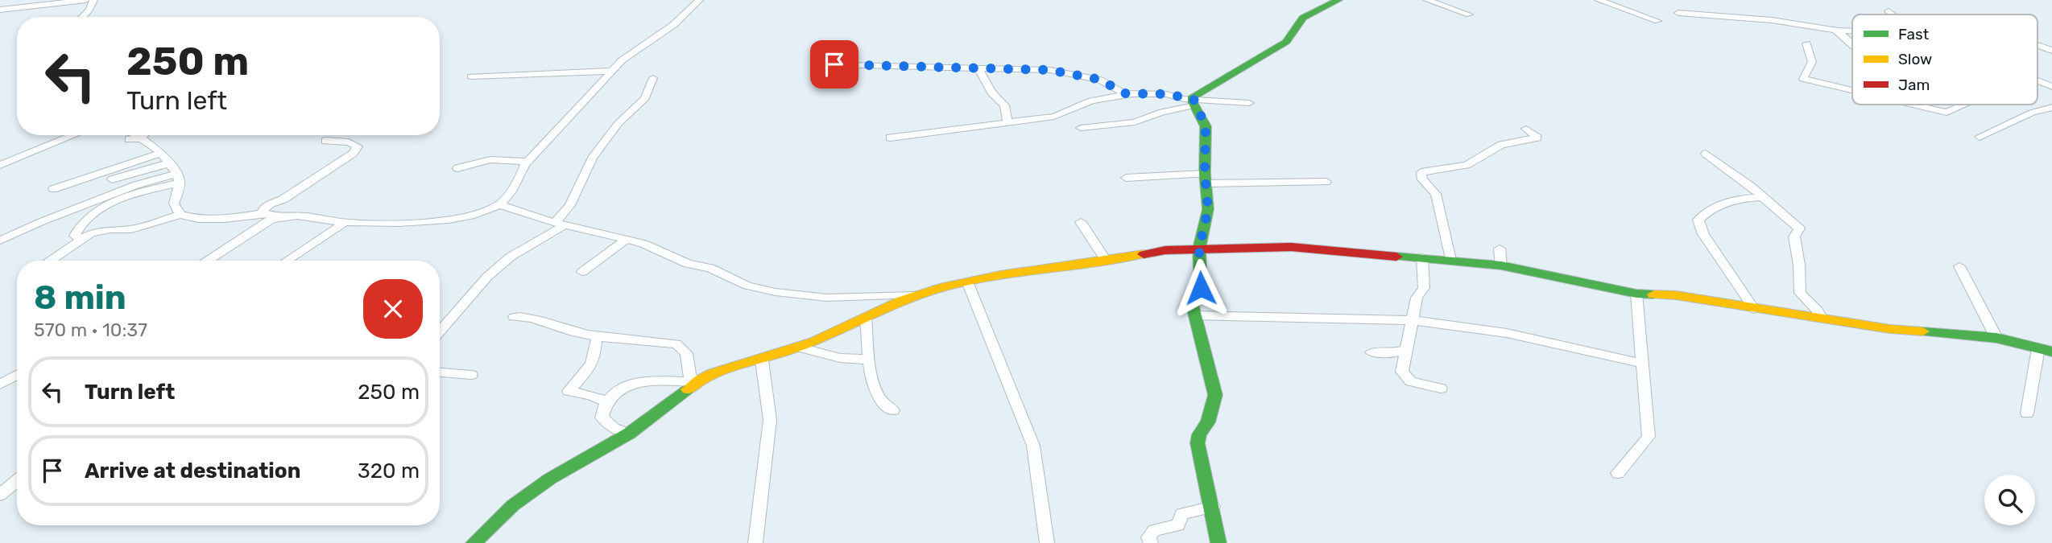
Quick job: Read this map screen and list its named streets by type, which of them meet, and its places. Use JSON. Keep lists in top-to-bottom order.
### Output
{
  "legend": ["Fast", "Slow", "Jam"],
  "page": {
    "turn": ["250 m", "Turn left"],
    "heading": ["8 min", "570 m · 10:37"],
    "list": [
      {
        "name": "Turn left",
        "value": "250 m"
      },
      {
        "name": "Arrive at destination",
        "value": "320 m"
      }
    ]
  }
}
